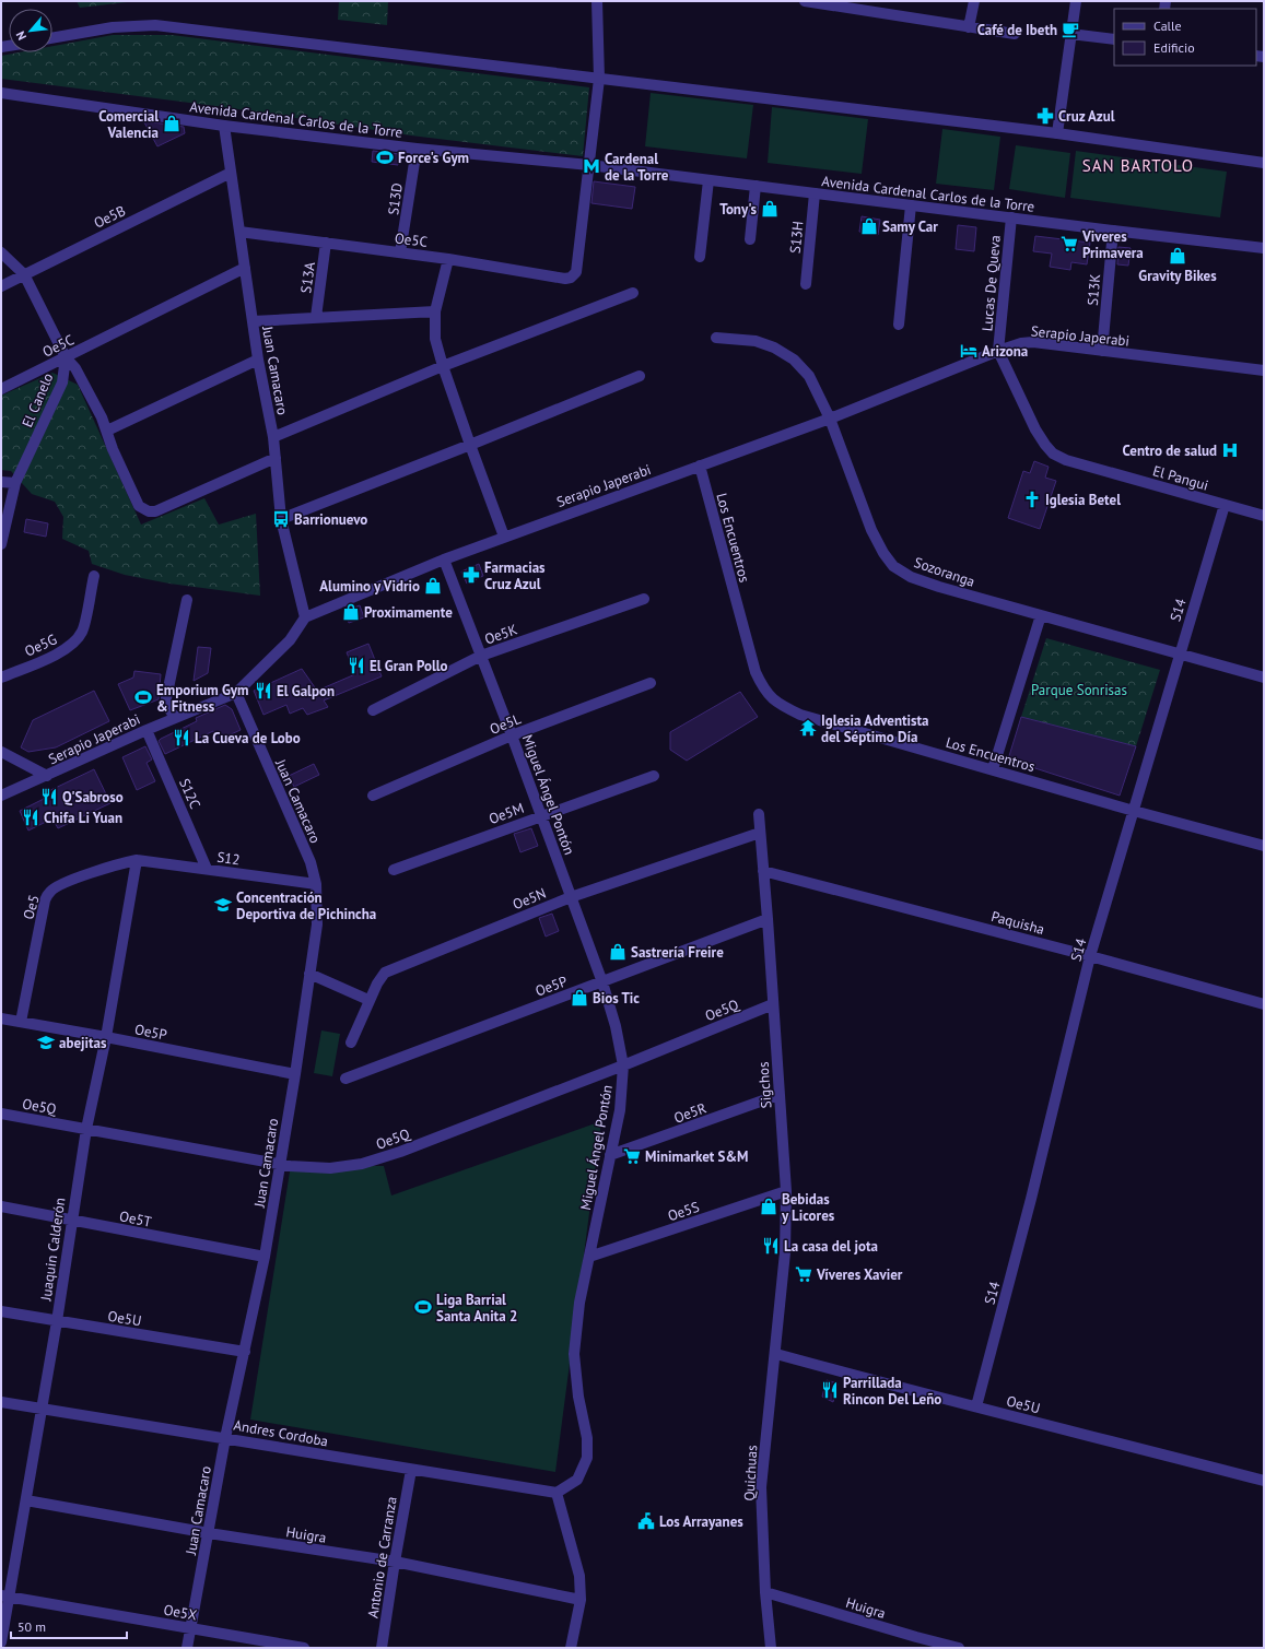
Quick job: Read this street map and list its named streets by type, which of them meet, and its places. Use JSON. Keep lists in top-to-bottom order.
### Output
{
  "streets": {
    "street": [
      "Avenida Cardenal Carlos de la Torre",
      "S13D",
      "Oe5B",
      "S13H",
      "Oe5C",
      "S13A",
      "Lucas De Queva",
      "S13K",
      "Serapio Japerabi",
      "Juan Camacaro",
      "El Canelo",
      "El Pangui",
      "Los Encuentros",
      "Sozoranga",
      "S14",
      "Oe5K",
      "Oe5G",
      "Oe5L",
      "S12C",
      "Miguel Ángel Pontón",
      "Oe5M",
      "S12",
      "Oe5N",
      "Oe5",
      "Paquisha",
      "Oe5P",
      "Oe5Q",
      "Sigchos",
      "Oe5R",
      "Oe5S",
      "Oe5T",
      "Juaquin Calderón",
      "Oe5U",
      "Andres Cordoba",
      "Quichuas",
      "Huigra",
      "Antonio de Carranza",
      "Oe5X"
    ]
  },
  "crossings": [
    ["Avenida Cardenal Carlos de la Torre", "S13D"],
    ["Avenida Cardenal Carlos de la Torre", "S13H"],
    ["Avenida Cardenal Carlos de la Torre", "Oe5C"],
    ["Avenida Cardenal Carlos de la Torre", "Lucas De Queva"],
    ["Avenida Cardenal Carlos de la Torre", "S13K"],
    ["Avenida Cardenal Carlos de la Torre", "Juan Camacaro"],
    ["S13D", "Oe5C"],
    ["Oe5B", "Juan Camacaro"],
    ["Oe5C", "S13A"],
    ["Oe5C", "Juan Camacaro"],
    ["Oe5C", "El Canelo"],
    ["Lucas De Queva", "Serapio Japerabi"],
    ["Lucas De Queva", "El Pangui"],
    ["S13K", "Serapio Japerabi"],
    ["Serapio Japerabi", "Juan Camacaro"],
    ["Serapio Japerabi", "El Pangui"],
    ["Serapio Japerabi", "Los Encuentros"],
    ["Serapio Japerabi", "Sozoranga"],
    ["Serapio Japerabi", "S12C"],
    ["Serapio Japerabi", "Miguel Ángel Pontón"],
    ["Juan Camacaro", "S12"],
    ["Juan Camacaro", "Oe5P"],
    ["Juan Camacaro", "Oe5Q"],
    ["Juan Camacaro", "Oe5T"],
    ["Juan Camacaro", "Oe5U"],
    ["Juan Camacaro", "Andres Cordoba"],
    ["Juan Camacaro", "Huigra"],
    ["Juan Camacaro", "Oe5X"],
    ["El Pangui", "S14"],
    ["Los Encuentros", "S14"],
    ["Sozoranga", "S14"],
    ["S14", "Paquisha"],
    ["S14", "Oe5U"],
    ["Oe5K", "Miguel Ángel Pontón"],
    ["Oe5L", "Miguel Ángel Pontón"],
    ["S12C", "S12"],
    ["Miguel Ángel Pontón", "Oe5M"],
    ["Miguel Ángel Pontón", "Oe5N"],
    ["Miguel Ángel Pontón", "Oe5P"],
    ["Miguel Ángel Pontón", "Oe5Q"],
    ["Miguel Ángel Pontón", "Oe5R"],
    ["Miguel Ángel Pontón", "Oe5S"],
    ["Miguel Ángel Pontón", "Andres Cordoba"],
    ["S12", "Oe5"],
    ["S12", "Juaquin Calderón"],
    ["Oe5N", "Sigchos"],
    ["Oe5", "Oe5P"],
    ["Oe5", "Juaquin Calderón"],
    ["Paquisha", "Sigchos"],
    ["Oe5P", "Sigchos"],
    ["Oe5P", "Juaquin Calderón"],
    ["Oe5Q", "Sigchos"],
    ["Oe5Q", "Juaquin Calderón"],
    ["Sigchos", "Oe5R"],
    ["Sigchos", "Oe5S"],
    ["Sigchos", "Oe5U"],
    ["Sigchos", "Quichuas"],
    ["Oe5T", "Juaquin Calderón"],
    ["Juaquin Calderón", "Oe5U"],
    ["Juaquin Calderón", "Andres Cordoba"],
    ["Juaquin Calderón", "Huigra"],
    ["Juaquin Calderón", "Oe5X"],
    ["Oe5U", "Quichuas"],
    ["Andres Cordoba", "Antonio de Carranza"],
    ["Quichuas", "Huigra"],
    ["Huigra", "Antonio de Carranza"]
  ],
  "districts": ["SAN BARTOLO"],
  "parks": ["Parque Sonrisas"],
  "places": {
    "cafe": ["Café de Ibeth"],
    "pharmacy": ["Cruz Azul", "Farmacias Cruz Azul"],
    "shop": [
      "Comercial Valencia",
      "Tony's",
      "Samy Car",
      "Gravity Bikes",
      "Alumino y Vidrio",
      "Proximamente",
      "Sastrería Freire",
      "Bios Tic",
      "Bebidas y Licores"
    ],
    "sports": ["Force's Gym", "Emporium Gym & Fitness", "Liga Barrial Santa Anita 2"],
    "metro station": ["Cardenal de la Torre"],
    "supermarket": ["Viveres Primavera", "Minimarket S&M", "Víveres Xavier"],
    "hotel": ["Arizona"],
    "hospital": ["Centro de salud"],
    "church": ["Iglesia Betel"],
    "bus stop": ["Barrionuevo"],
    "restaurant": [
      "El Gran Pollo",
      "El Galpon",
      "La Cueva de Lobo",
      "Q'Sabroso",
      "Chifa Li Yuan",
      "La casa del jota",
      "Parrillada Rincon Del Leño"
    ],
    "temple": ["Iglesia Adventista del Séptimo Día"],
    "school or university": ["Concentración Deportiva de Pichincha", "abejitas"],
    "public building": ["Los Arrayanes"]
  },
  "legend": ["Calle", "Edificio"],
  "scale_bar": "50 m",
  "north": "bottom left"
}
